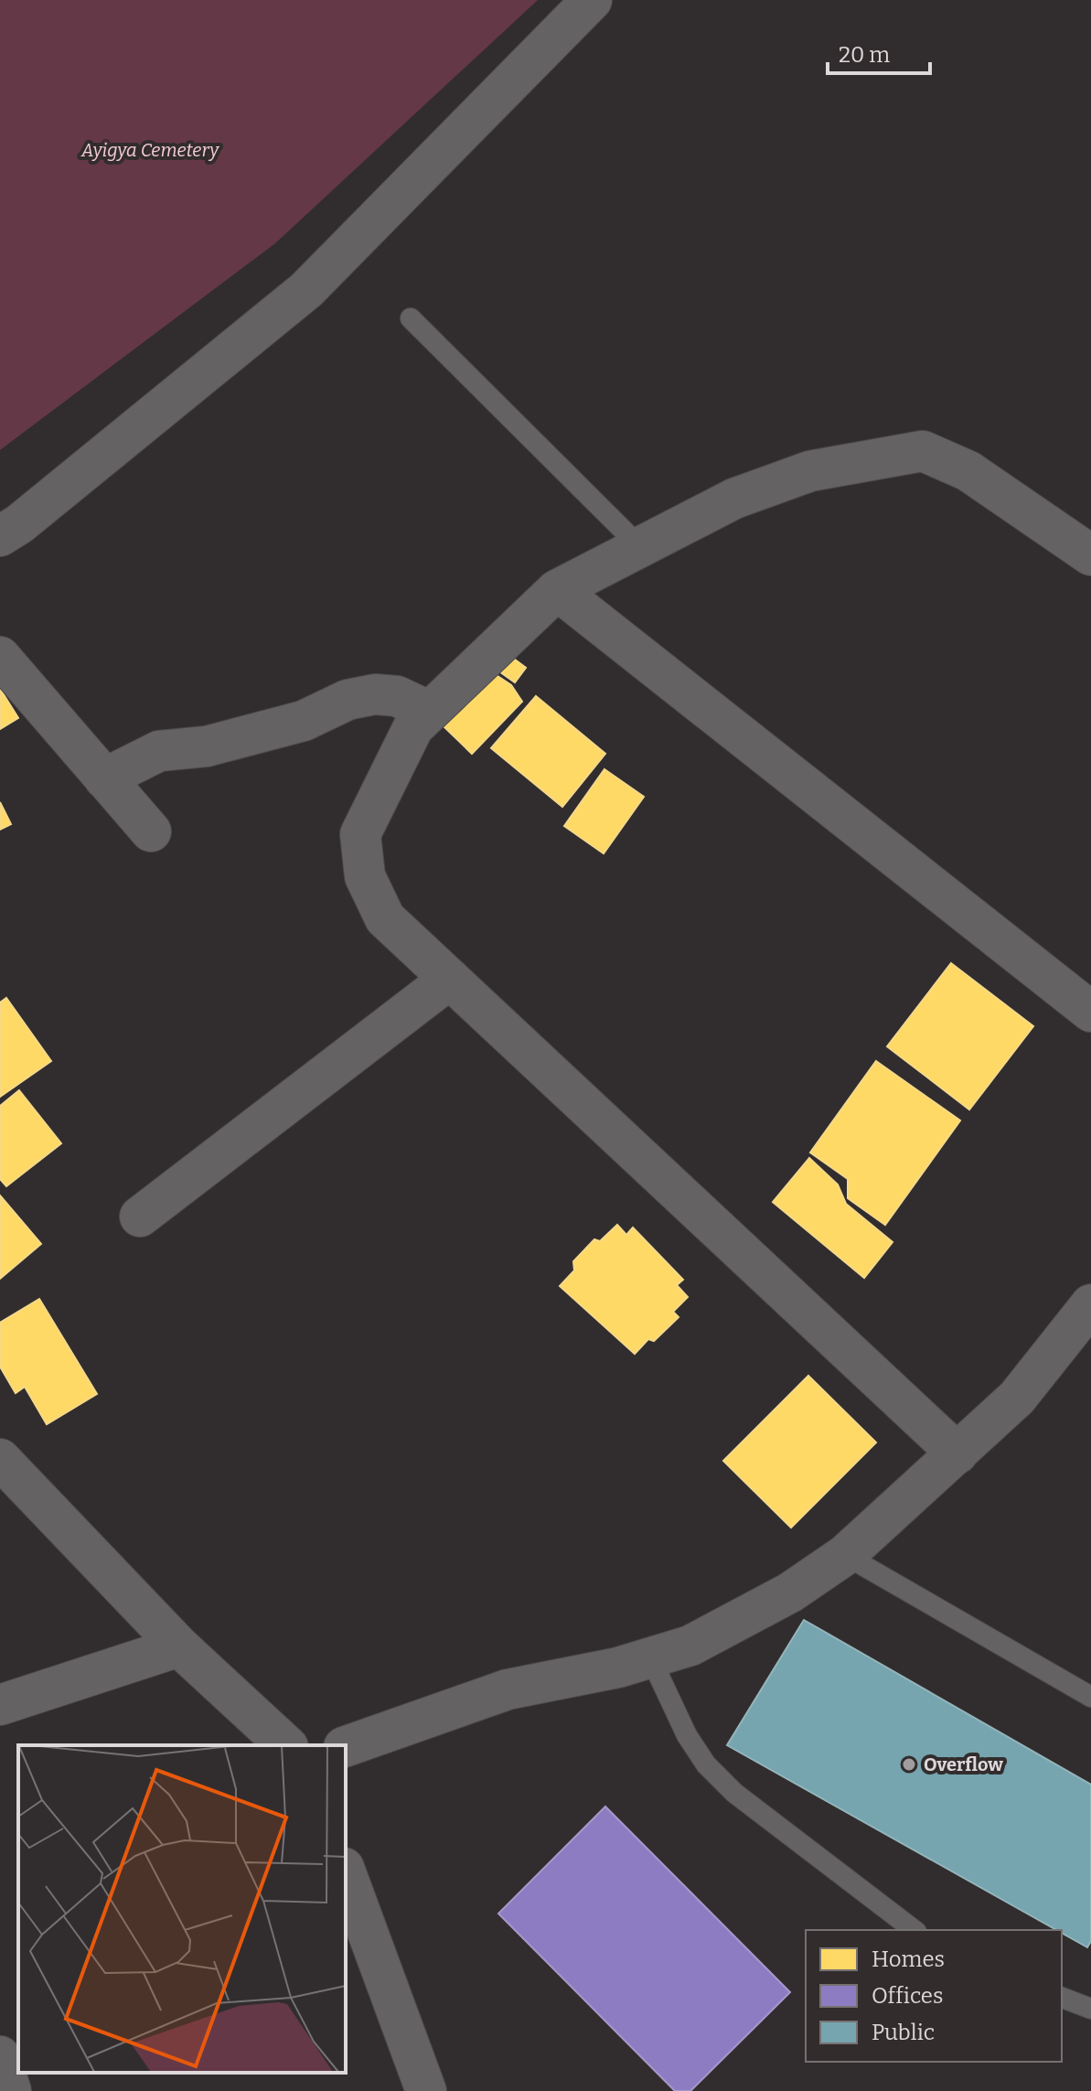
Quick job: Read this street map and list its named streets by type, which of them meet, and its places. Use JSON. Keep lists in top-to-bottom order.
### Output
{
  "parks": ["Ayigya Cemetery"],
  "places": ["Overflow"],
  "legend": ["Homes", "Offices", "Public"],
  "scale_bar": "20 m"
}
